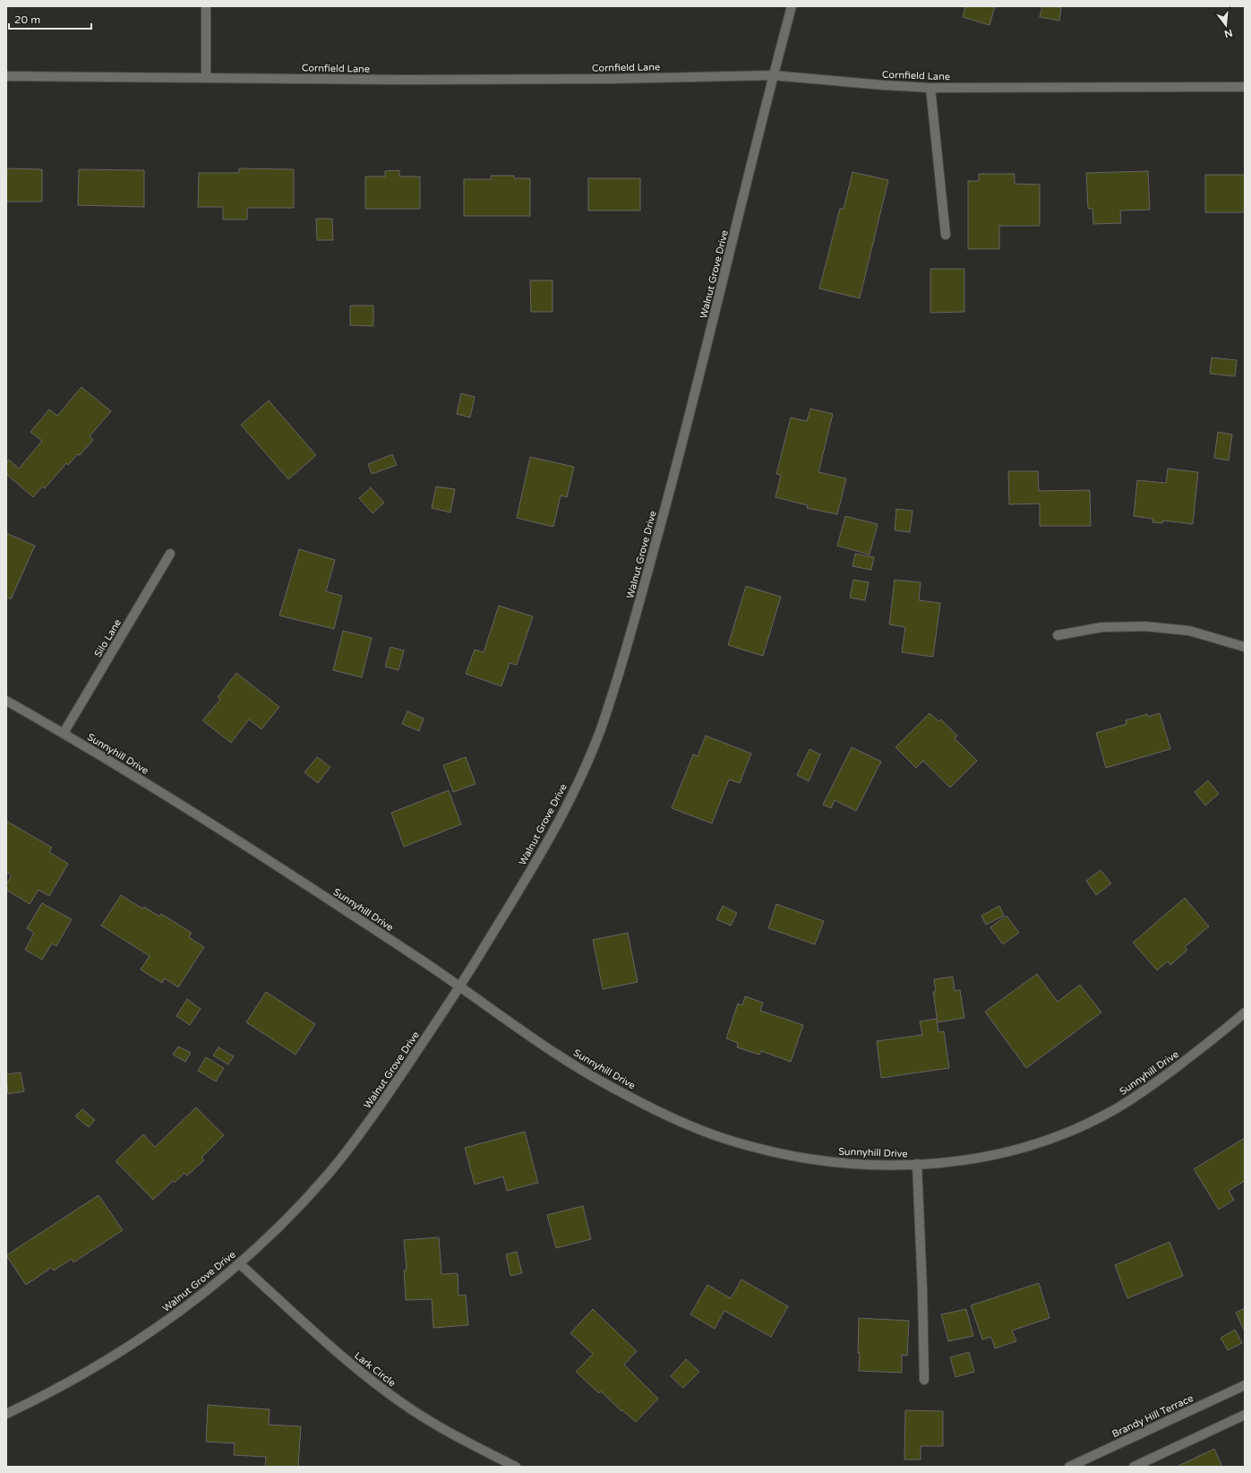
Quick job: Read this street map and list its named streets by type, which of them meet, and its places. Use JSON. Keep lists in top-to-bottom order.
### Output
{
  "streets": {
    "street": [
      "Cornfield Lane",
      "Walnut Grove Drive",
      "Silo Lane",
      "Sunnyhill Drive",
      "Lark Circle",
      "Brandy Hill Terrace"
    ]
  },
  "crossings": [
    ["Cornfield Lane", "Walnut Grove Drive"],
    ["Walnut Grove Drive", "Sunnyhill Drive"],
    ["Walnut Grove Drive", "Lark Circle"],
    ["Silo Lane", "Sunnyhill Drive"]
  ],
  "scale_bar": "20 m",
  "north": "bottom"
}
